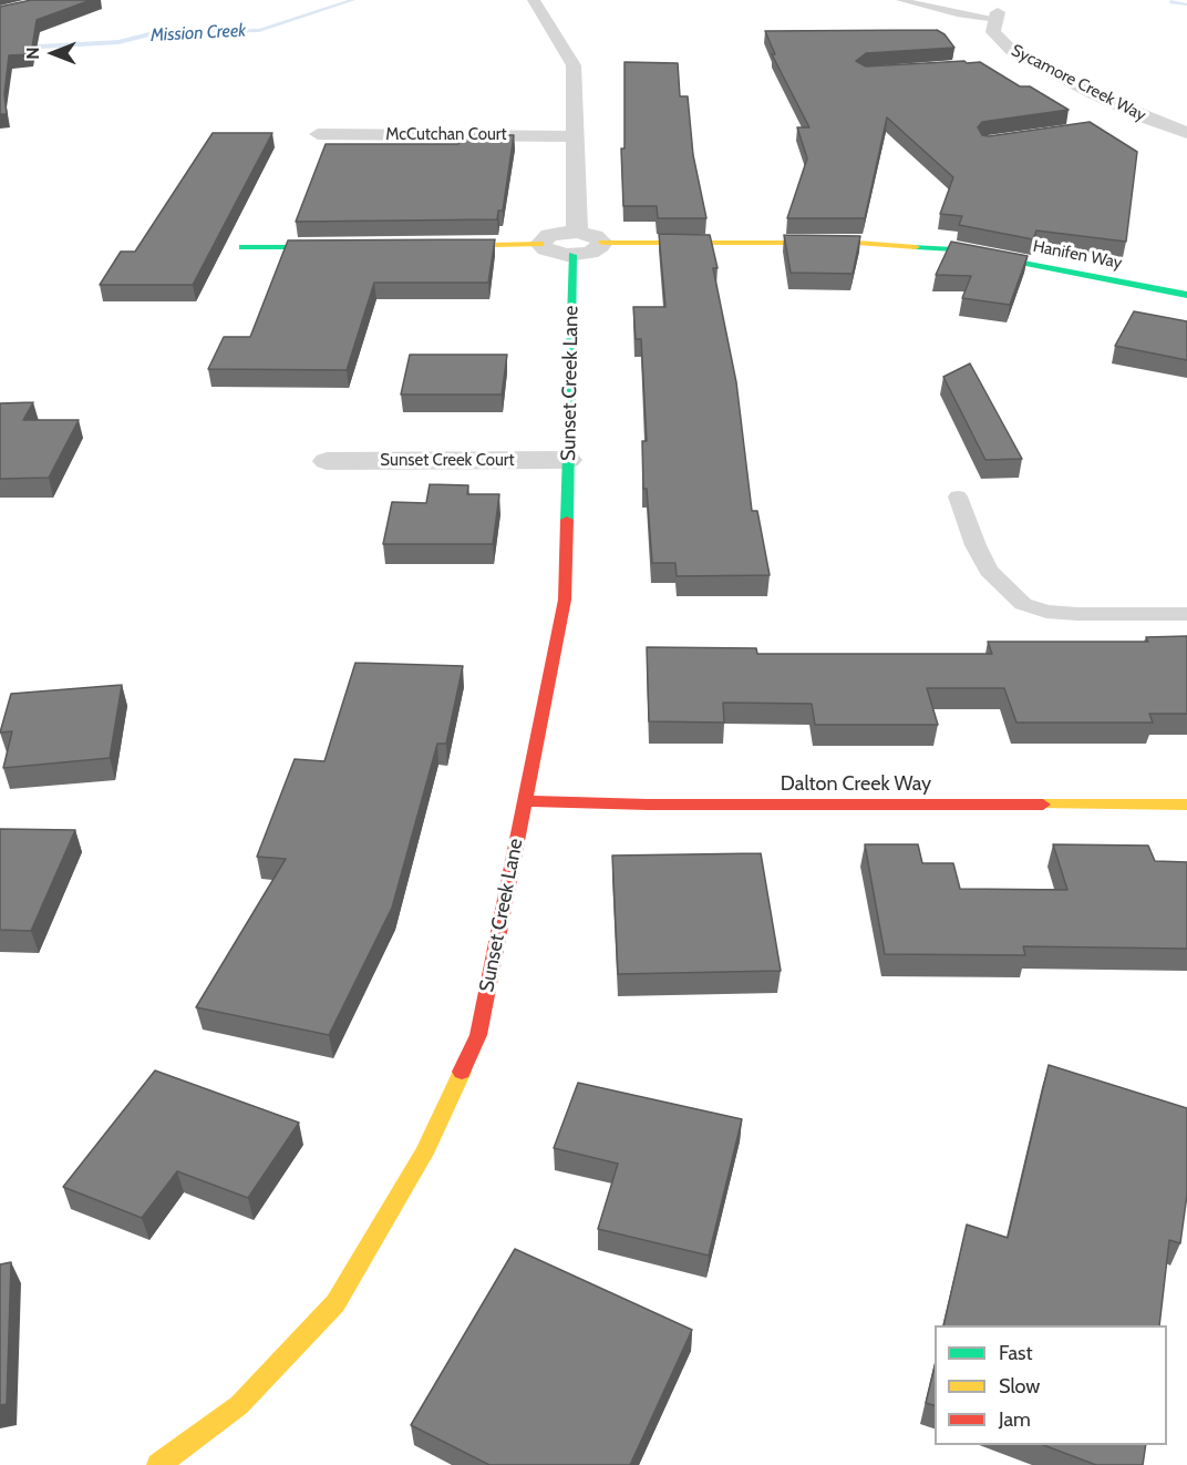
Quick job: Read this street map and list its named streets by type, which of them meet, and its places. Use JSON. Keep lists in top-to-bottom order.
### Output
{
  "streets": {
    "street": [
      "Sycamore Creek Way",
      "McCutchan Court",
      "Hanifen Way",
      "Sunset Creek Lane",
      "Sunset Creek Court",
      "Dalton Creek Way"
    ]
  },
  "crossings": [
    ["Sunset Creek Lane", "Sunset Creek Court"],
    ["Sunset Creek Lane", "Dalton Creek Way"]
  ],
  "water": ["Mission Creek"],
  "legend": ["Fast", "Slow", "Jam"],
  "north": "left"
}
